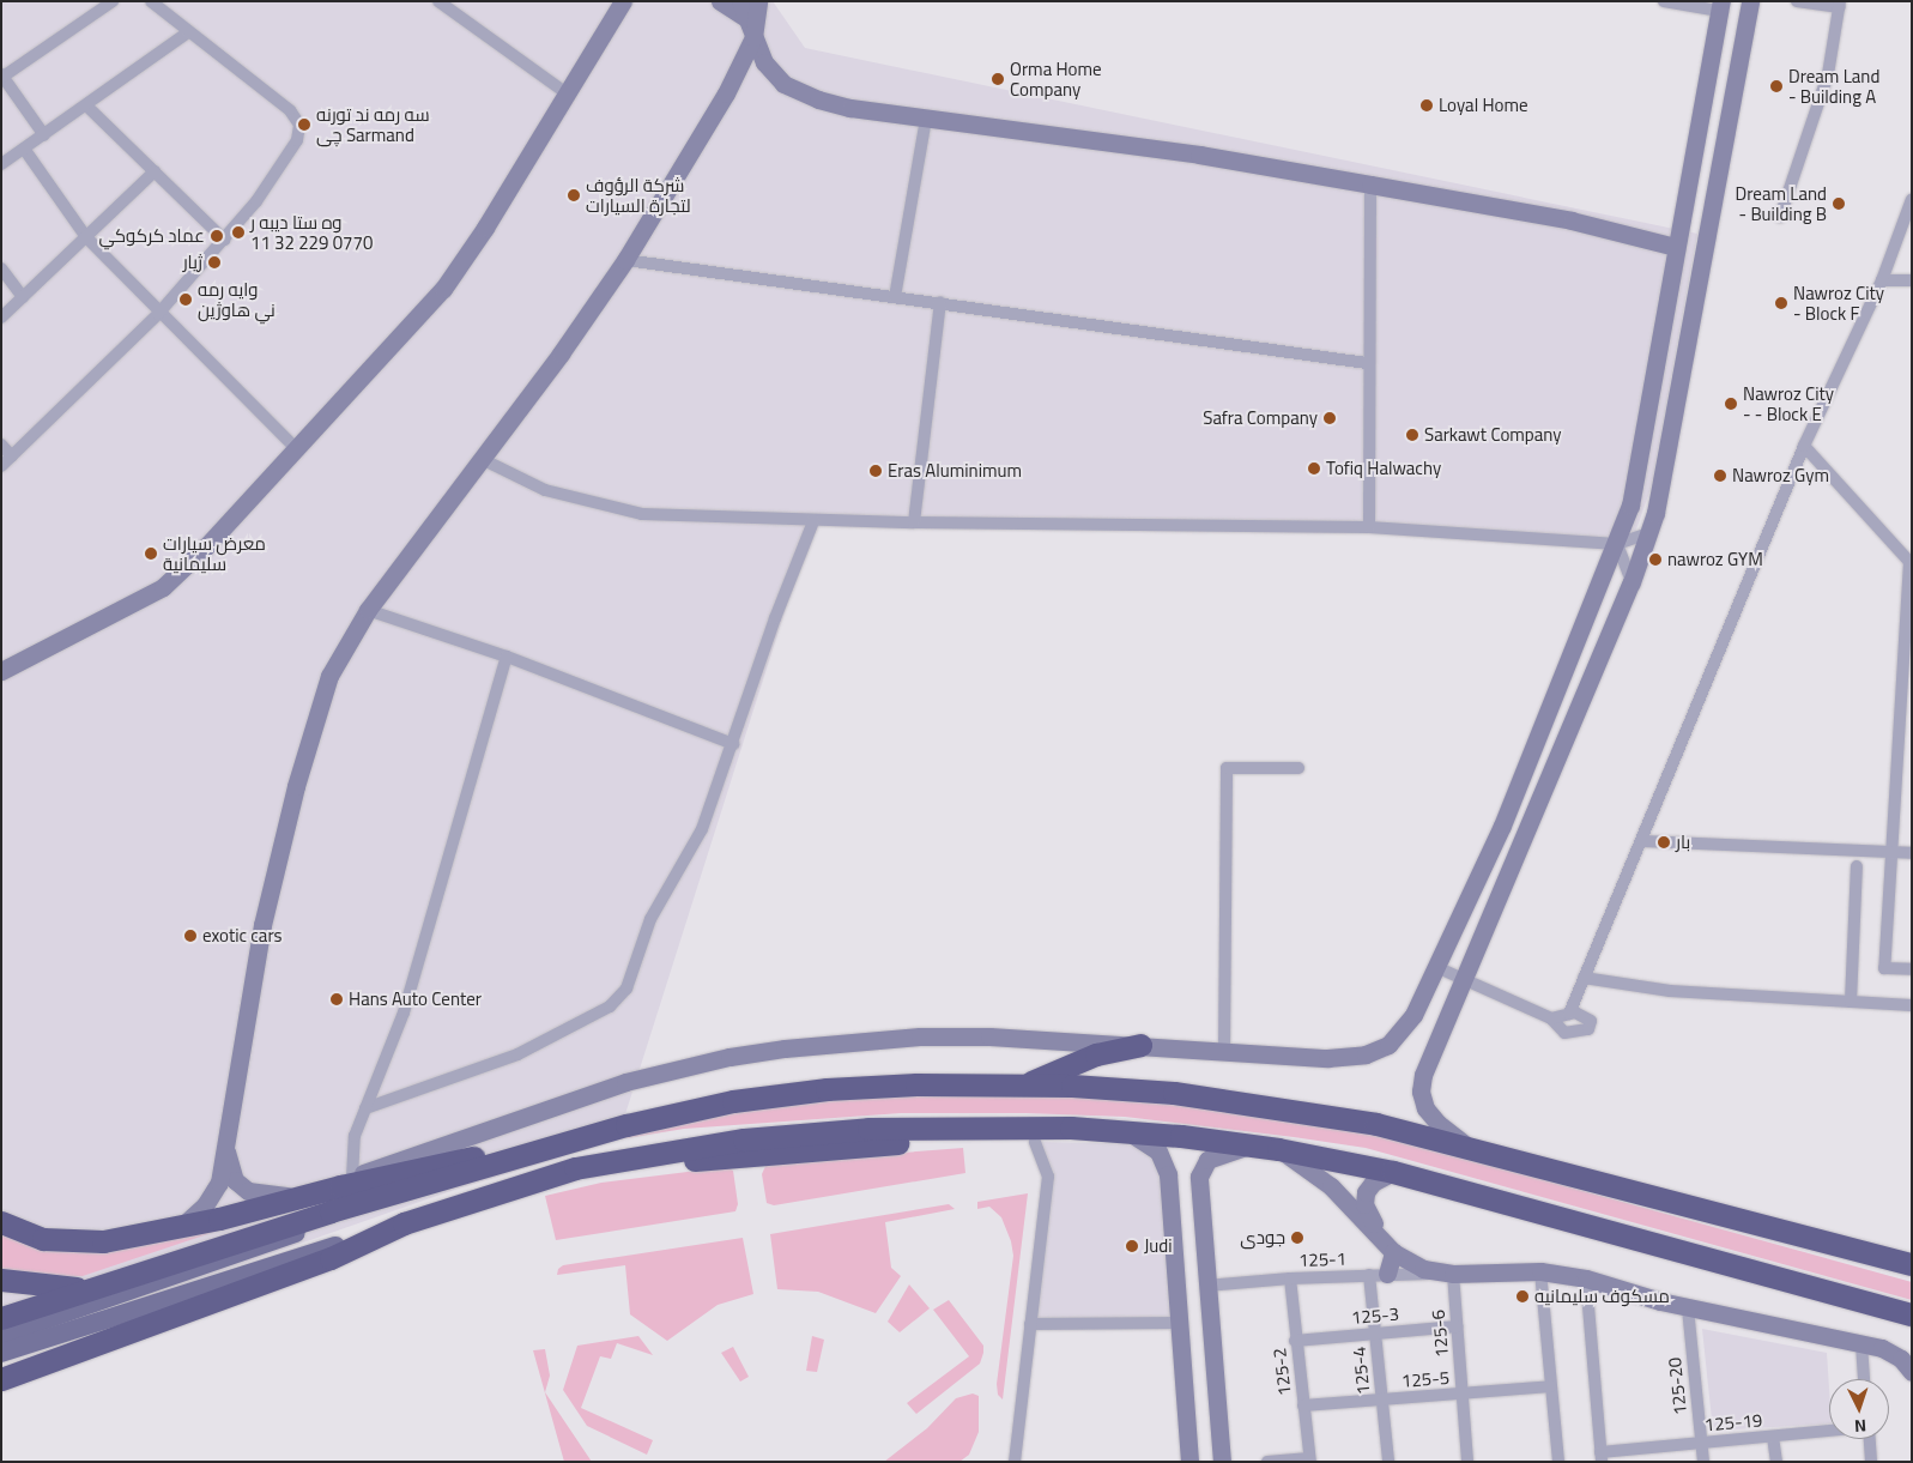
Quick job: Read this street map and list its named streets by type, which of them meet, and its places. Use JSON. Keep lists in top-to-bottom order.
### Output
{
  "streets": {
    "street": [
      "125-1",
      "125-3",
      "125-6",
      "125-4",
      "125-2",
      "125-5",
      "125-20",
      "125-19"
    ]
  },
  "crossings": [
    ["125-1", "125-6"],
    ["125-1", "125-4"],
    ["125-1", "125-2"],
    ["125-3", "125-6"],
    ["125-3", "125-4"],
    ["125-3", "125-2"],
    ["125-6", "125-5"],
    ["125-4", "125-5"],
    ["125-2", "125-5"],
    ["125-20", "125-19"]
  ],
  "places": [
    "Orma Home Company",
    "Dream Land - Building A",
    "Loyal Home",
    "سه رمه ند تورنه چی Sarmand",
    "شركة الرؤوف لتجارة السيارات",
    "Dream Land - Building B",
    "وه ستا دیبه ر 11 32 229 0770",
    "عماد كركوكي",
    "ژیار",
    "وايه رمه ني هاوژين",
    "Nawroz City - Block F",
    "Nawroz City - - Block E",
    "Safra Company",
    "Sarkawt Company",
    "Tofiq Halwachy",
    "Eras Aluminimum",
    "Nawroz Gym",
    "معرض سيارات سليمانية",
    "nawroz GYM",
    "بار",
    "exotic cars",
    "Hans Auto Center",
    "جودی",
    "Judi",
    "مسكوف سليمانيه"
  ],
  "north": "bottom"
}
